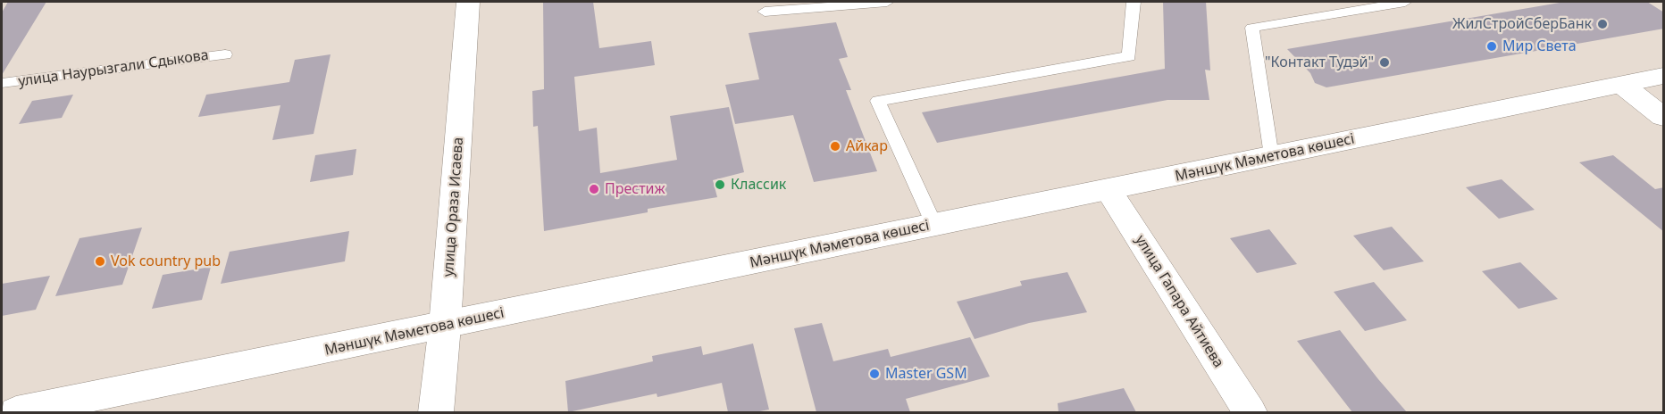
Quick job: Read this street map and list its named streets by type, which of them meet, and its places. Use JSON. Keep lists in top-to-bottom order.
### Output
{
  "streets": {
    "main road": ["Мәншүк Мәметова көшесі", "улица Ораза Исаева", "улица Гапара Айтиева"],
    "lane": ["улица Наурызгали Сдыкова"]
  },
  "crossings": [
    ["Мәншүк Мәметова көшесі", "улица Ораза Исаева"],
    ["Мәншүк Мәметова көшесі", "улица Гапара Айтиева"]
  ],
  "places": [
    "ЖилСтройСберБанк",
    "Мир Света",
    "\"Контакт Тудэй\"",
    "Айкар",
    "Классик",
    "Престиж",
    "Vok country pub",
    "Master GSM"
  ]
}
